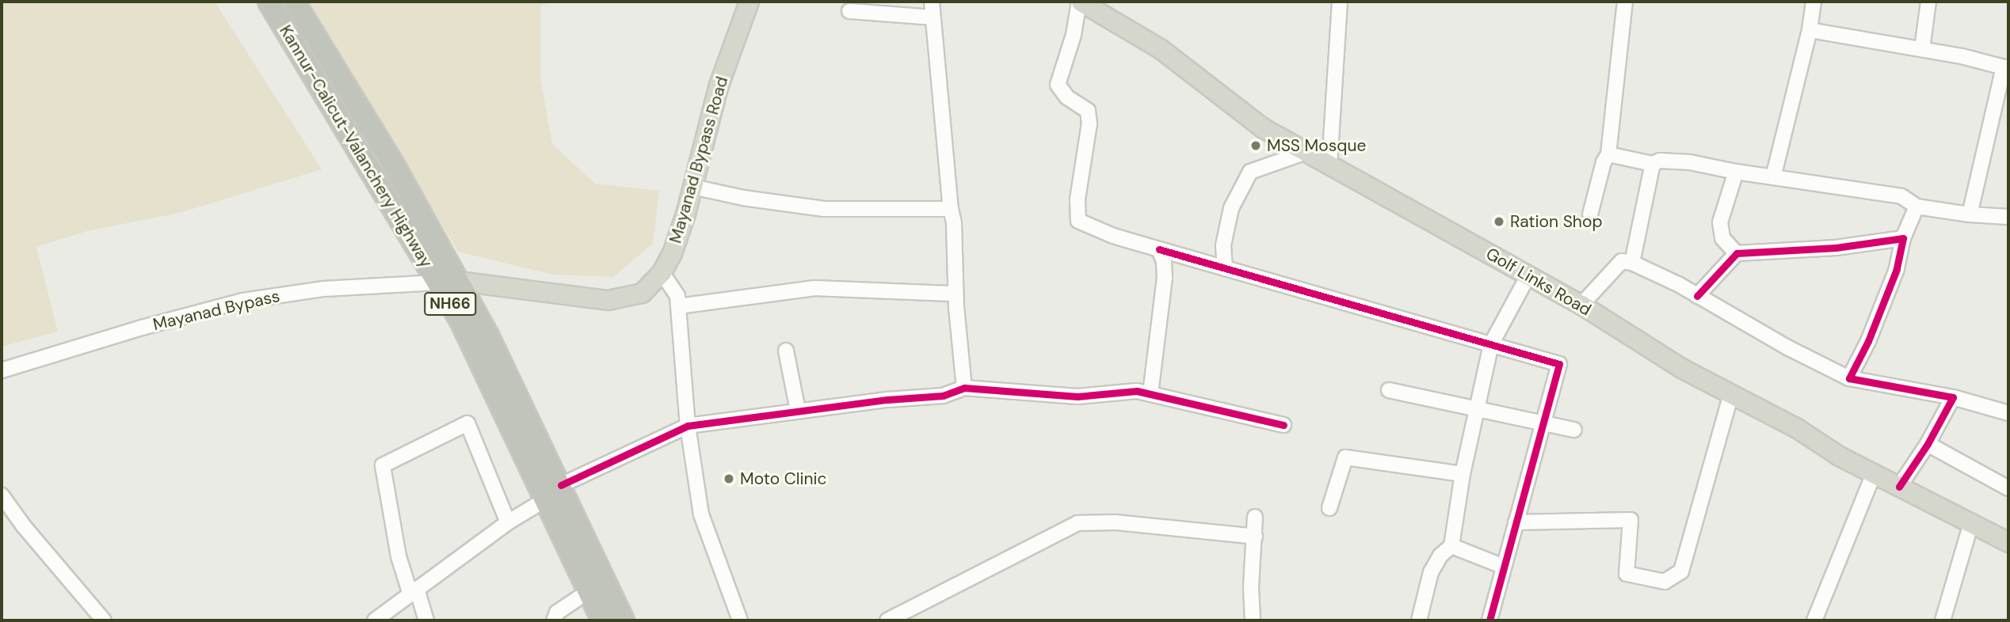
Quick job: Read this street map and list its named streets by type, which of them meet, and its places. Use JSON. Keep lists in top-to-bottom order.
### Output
{
  "streets": {
    "highway": ["Kannur-Calicut-Valanchery Highway", "NH66"],
    "main road": ["Mayanad Bypass Road", "Golf Links Road"],
    "street": ["Mayanad Bypass"]
  },
  "crossings": [
    ["Kannur-Calicut-Valanchery Highway", "Mayanad Bypass Road"],
    ["Kannur-Calicut-Valanchery Highway", "Mayanad Bypass"]
  ],
  "places": ["MSS Mosque", "Ration Shop", "Moto Clinic"]
}
